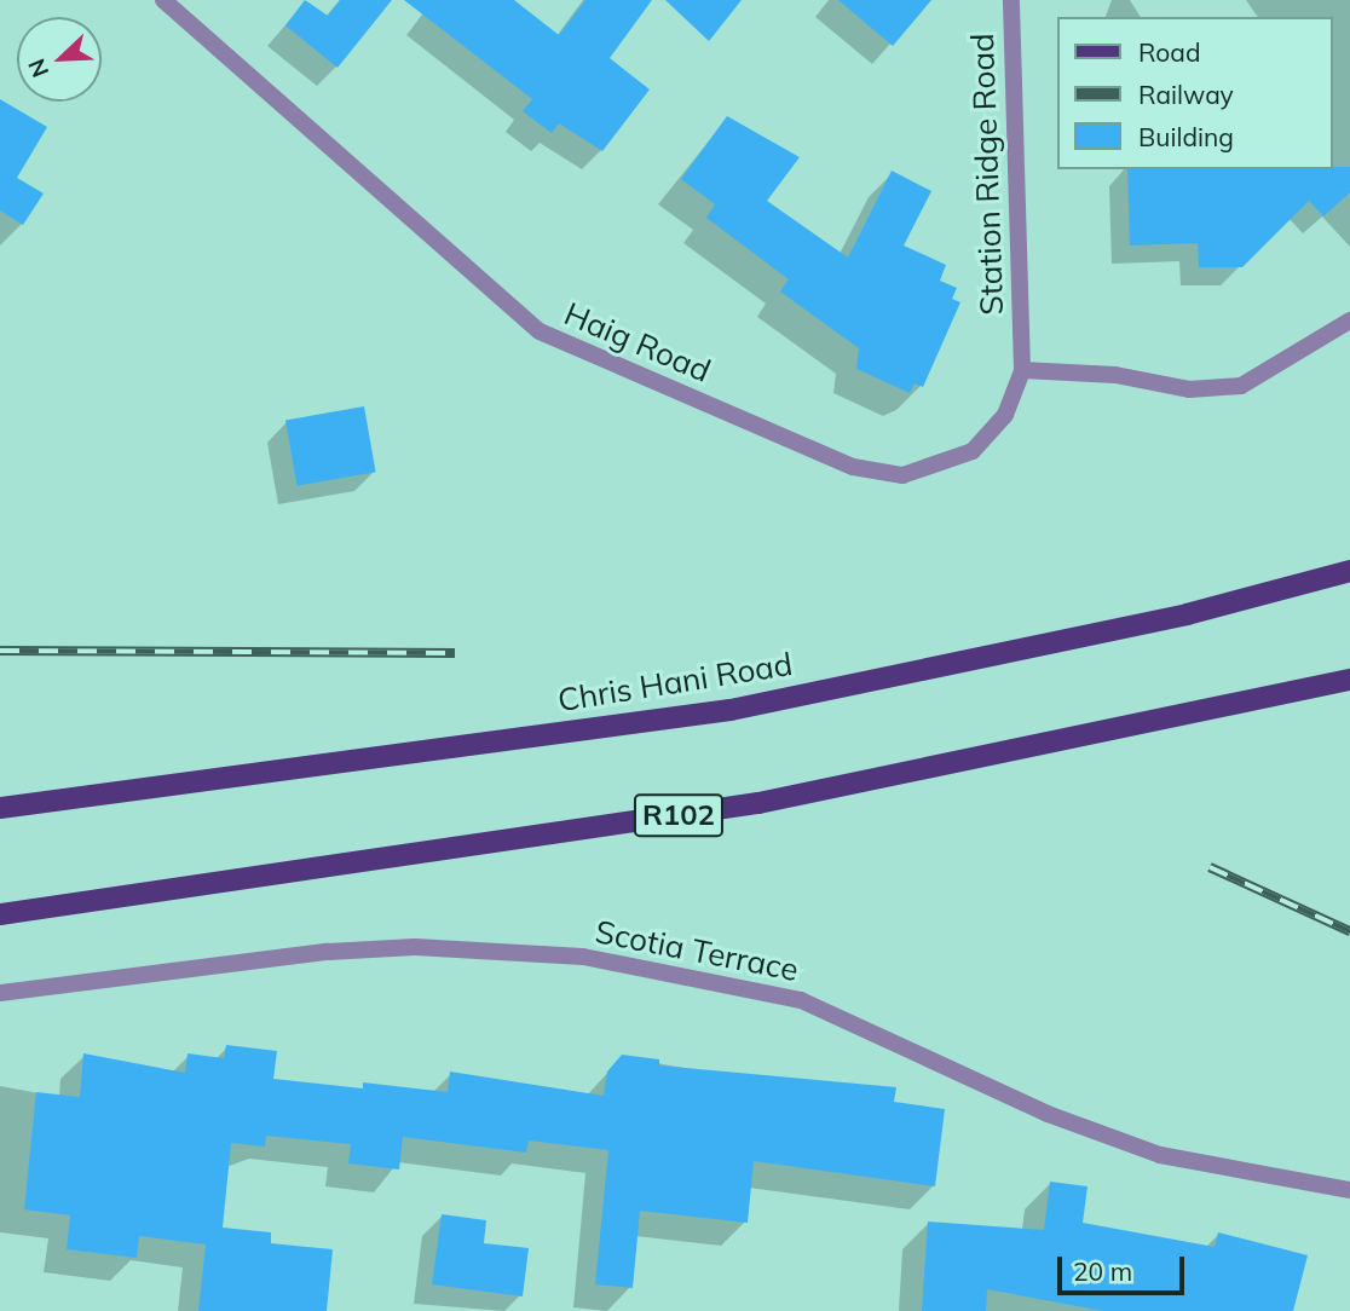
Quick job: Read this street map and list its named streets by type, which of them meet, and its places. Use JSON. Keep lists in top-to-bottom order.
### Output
{
  "streets": {
    "main road": ["Chris Hani Road", "R102"],
    "street": ["Station Ridge Road", "Haig Road", "Scotia Terrace"]
  },
  "crossings": [
    ["Station Ridge Road", "Haig Road"]
  ],
  "legend": ["Road", "Railway", "Building"],
  "scale_bar": "20 m",
  "north": "bottom left"
}
